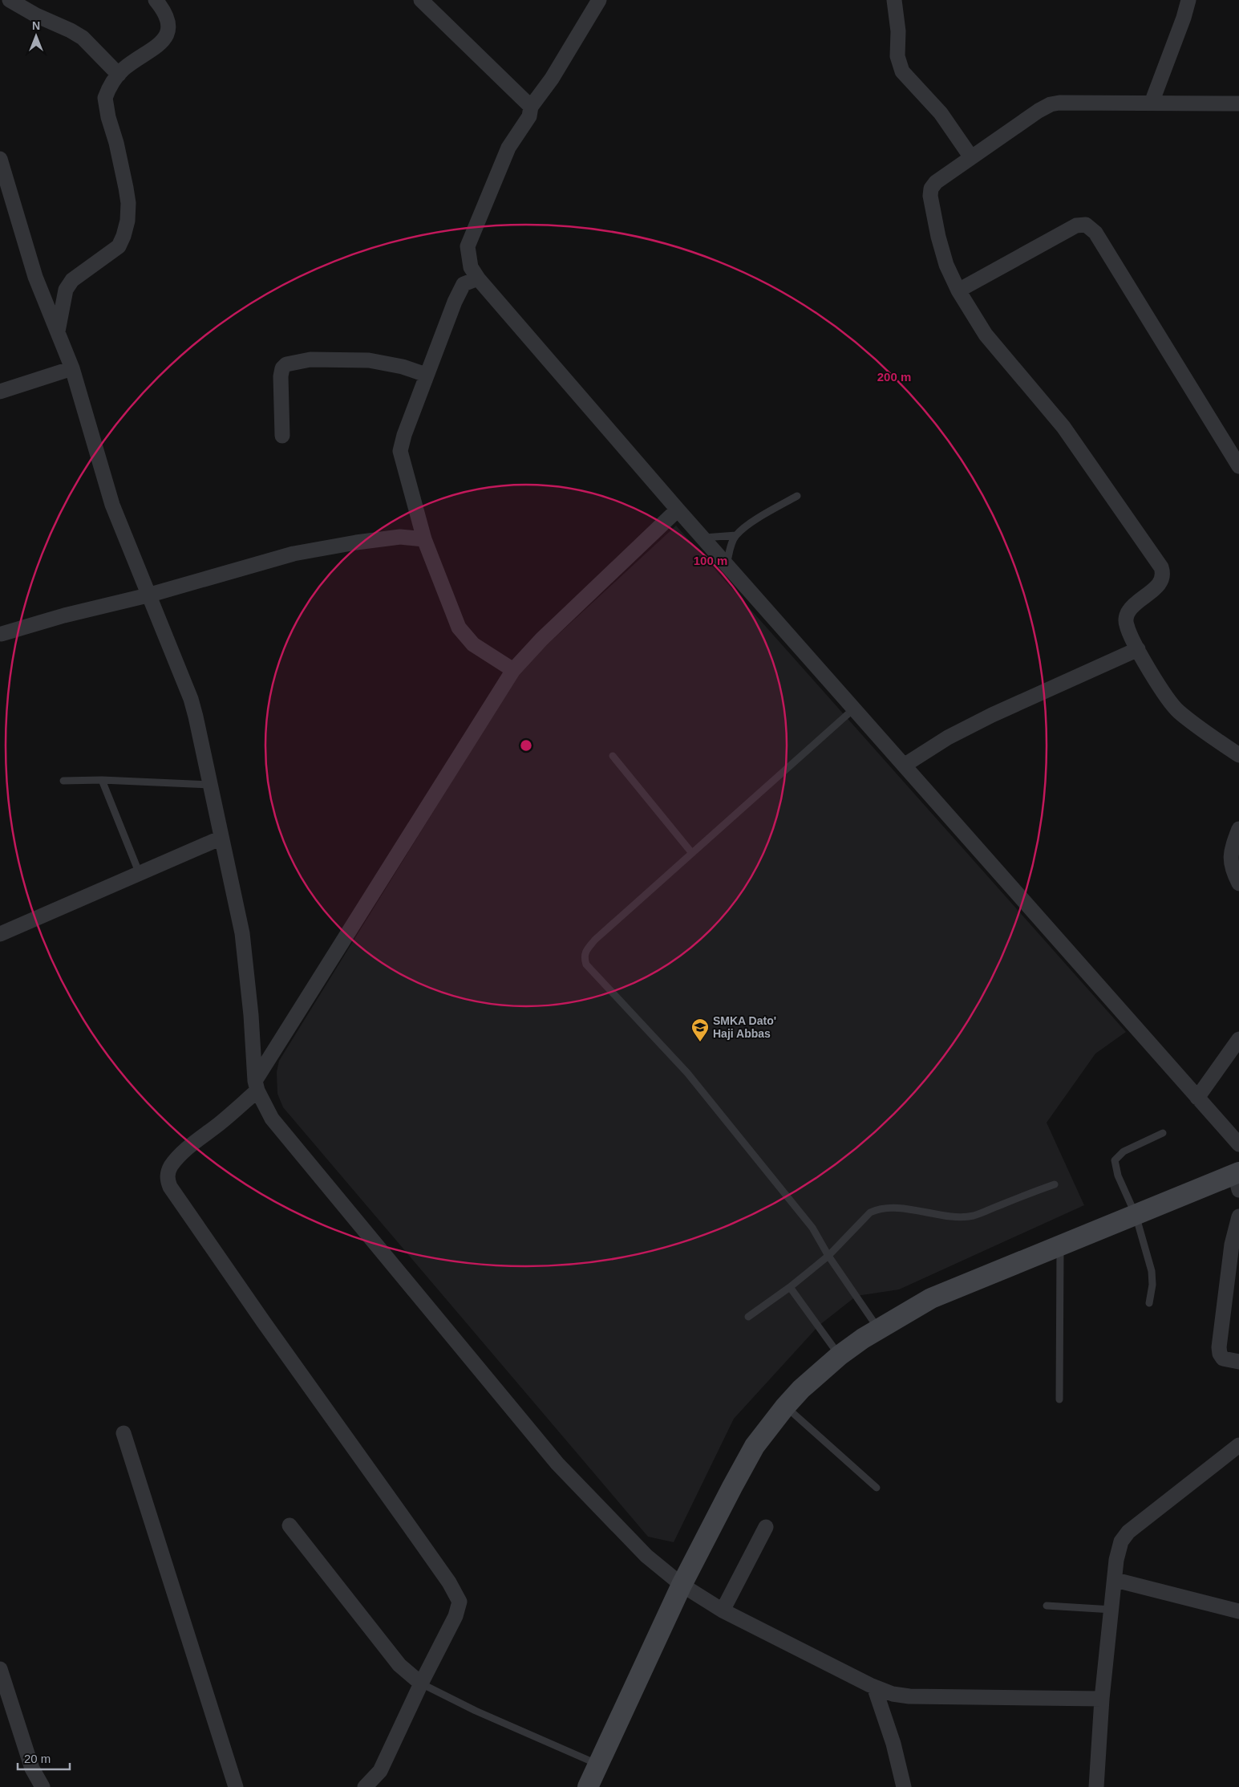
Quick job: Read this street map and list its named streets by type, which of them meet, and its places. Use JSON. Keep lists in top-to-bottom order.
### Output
{
  "places": {
    "school or university": ["SMKA Dato' Haji Abbas"]
  },
  "scale_bar": "20 m",
  "north": "top",
  "rings": ["200 m", "100 m"]
}
